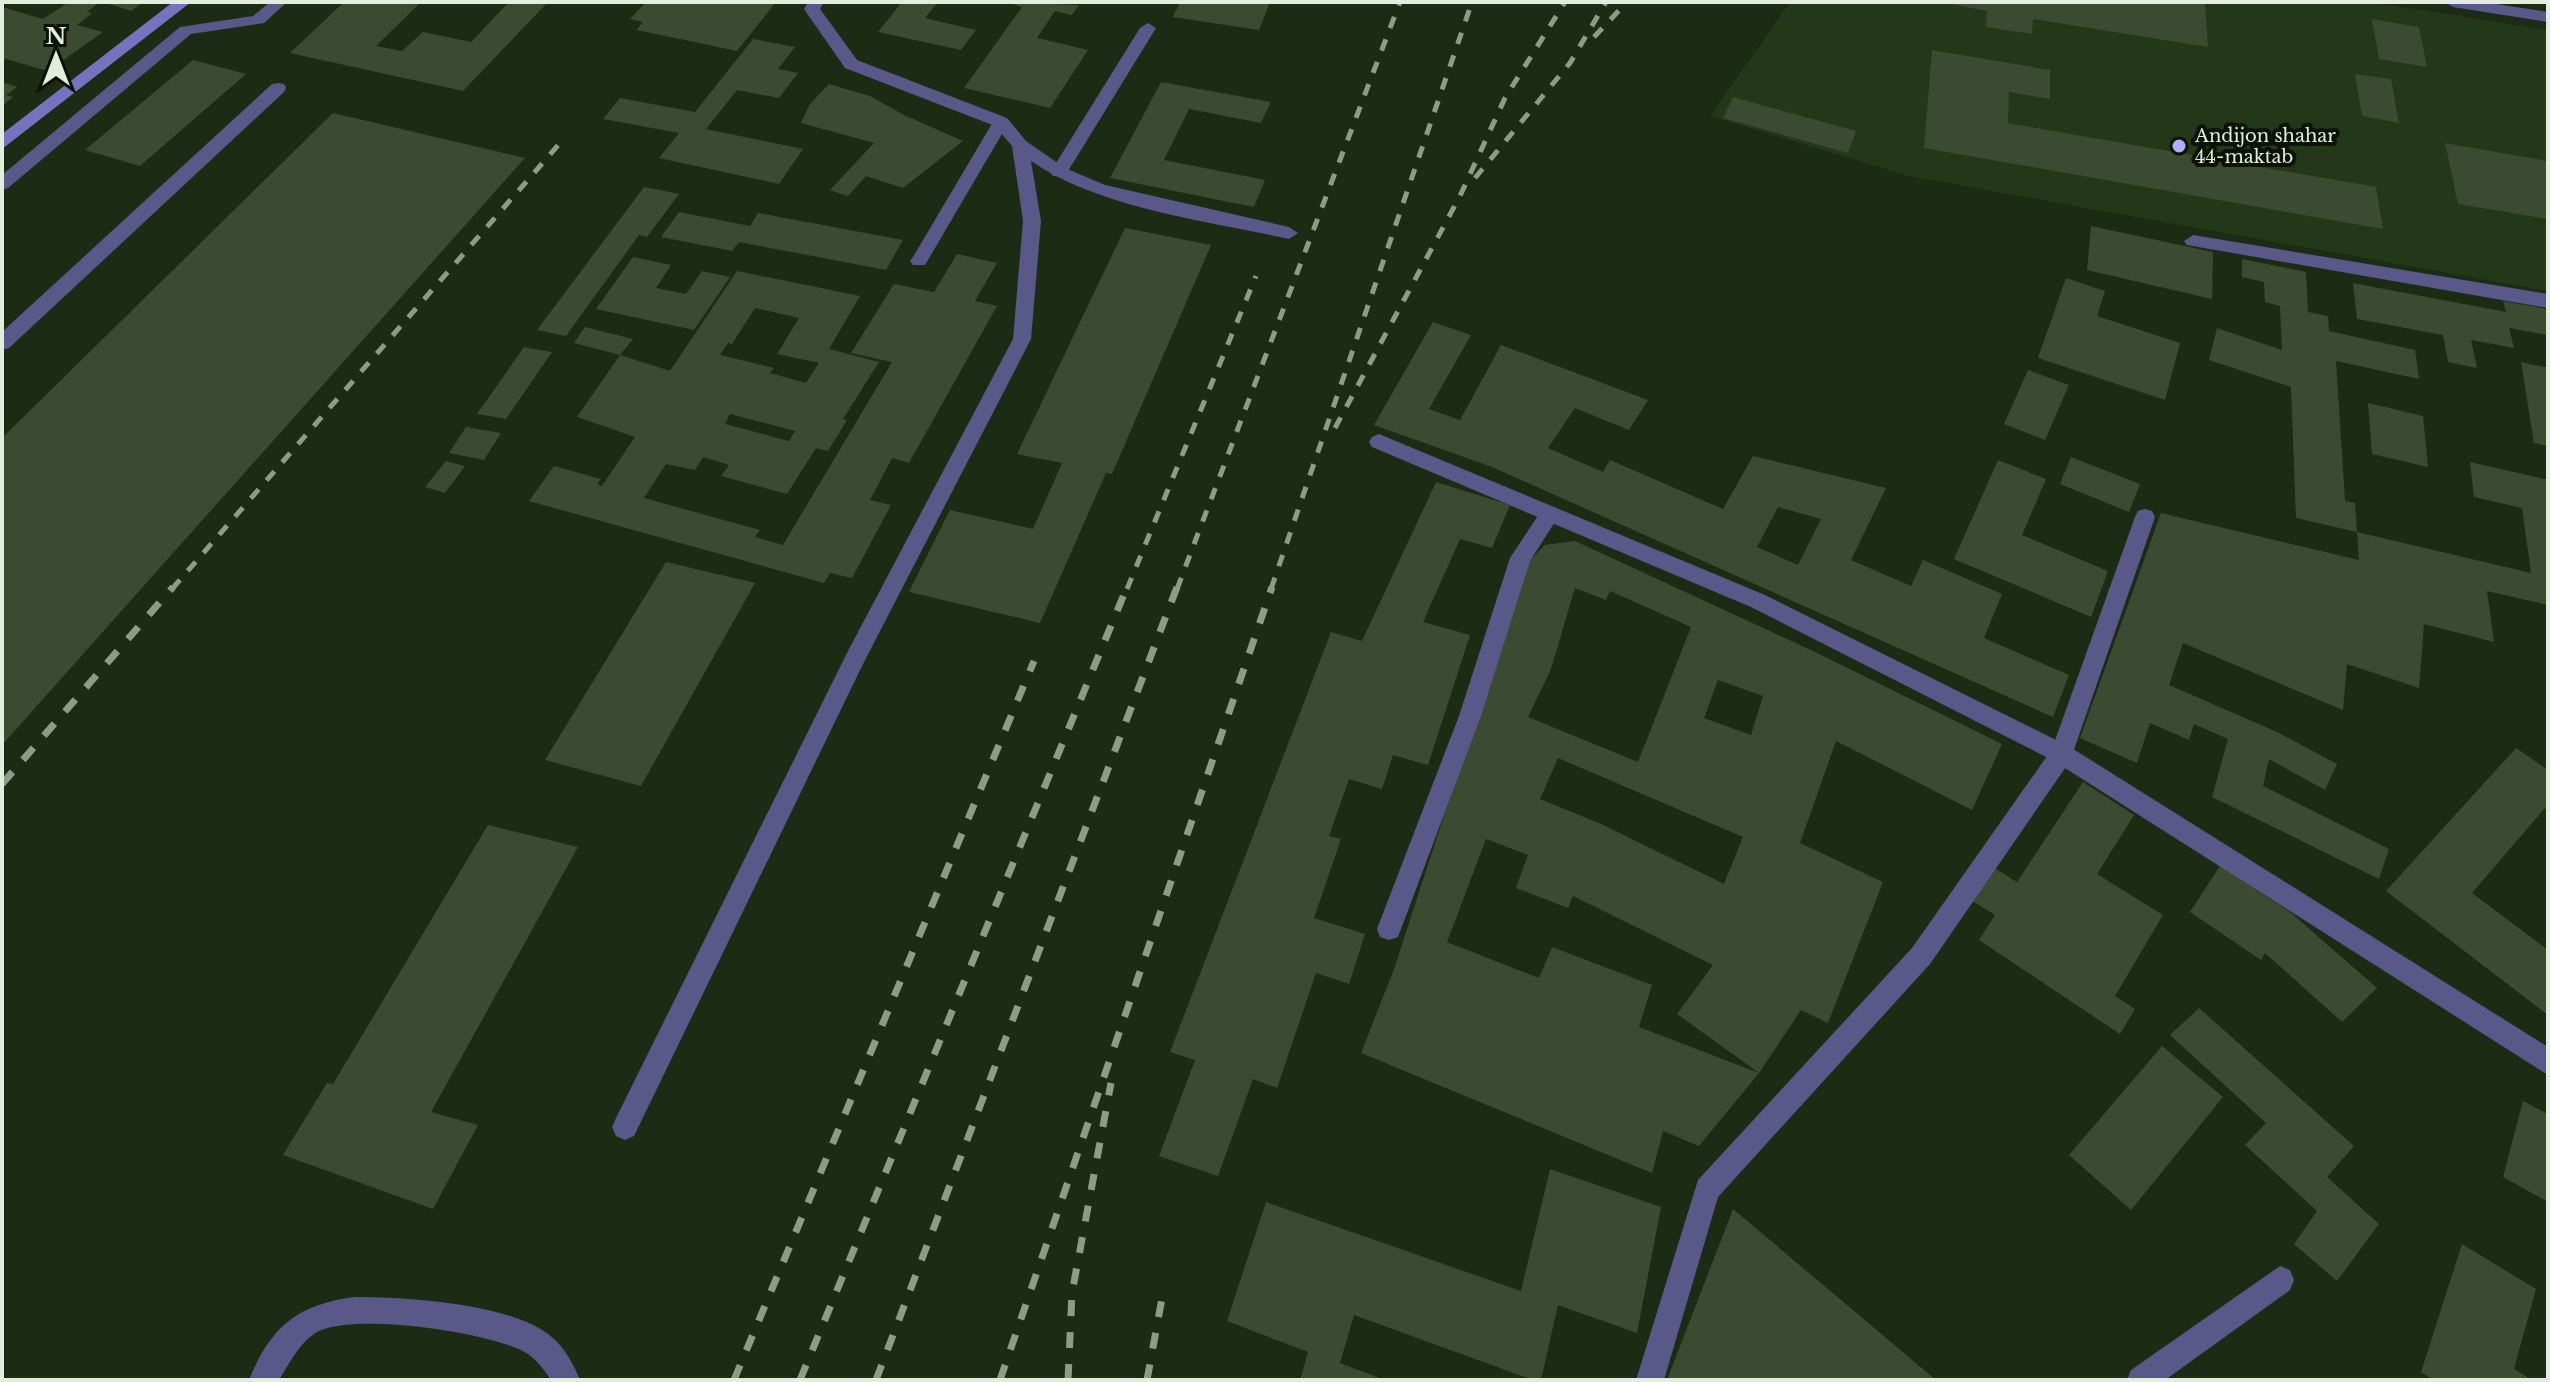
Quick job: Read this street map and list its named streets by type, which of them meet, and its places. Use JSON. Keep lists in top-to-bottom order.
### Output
{
  "places": ["Andijon shahar 44-maktab"],
  "north": "top"
}
